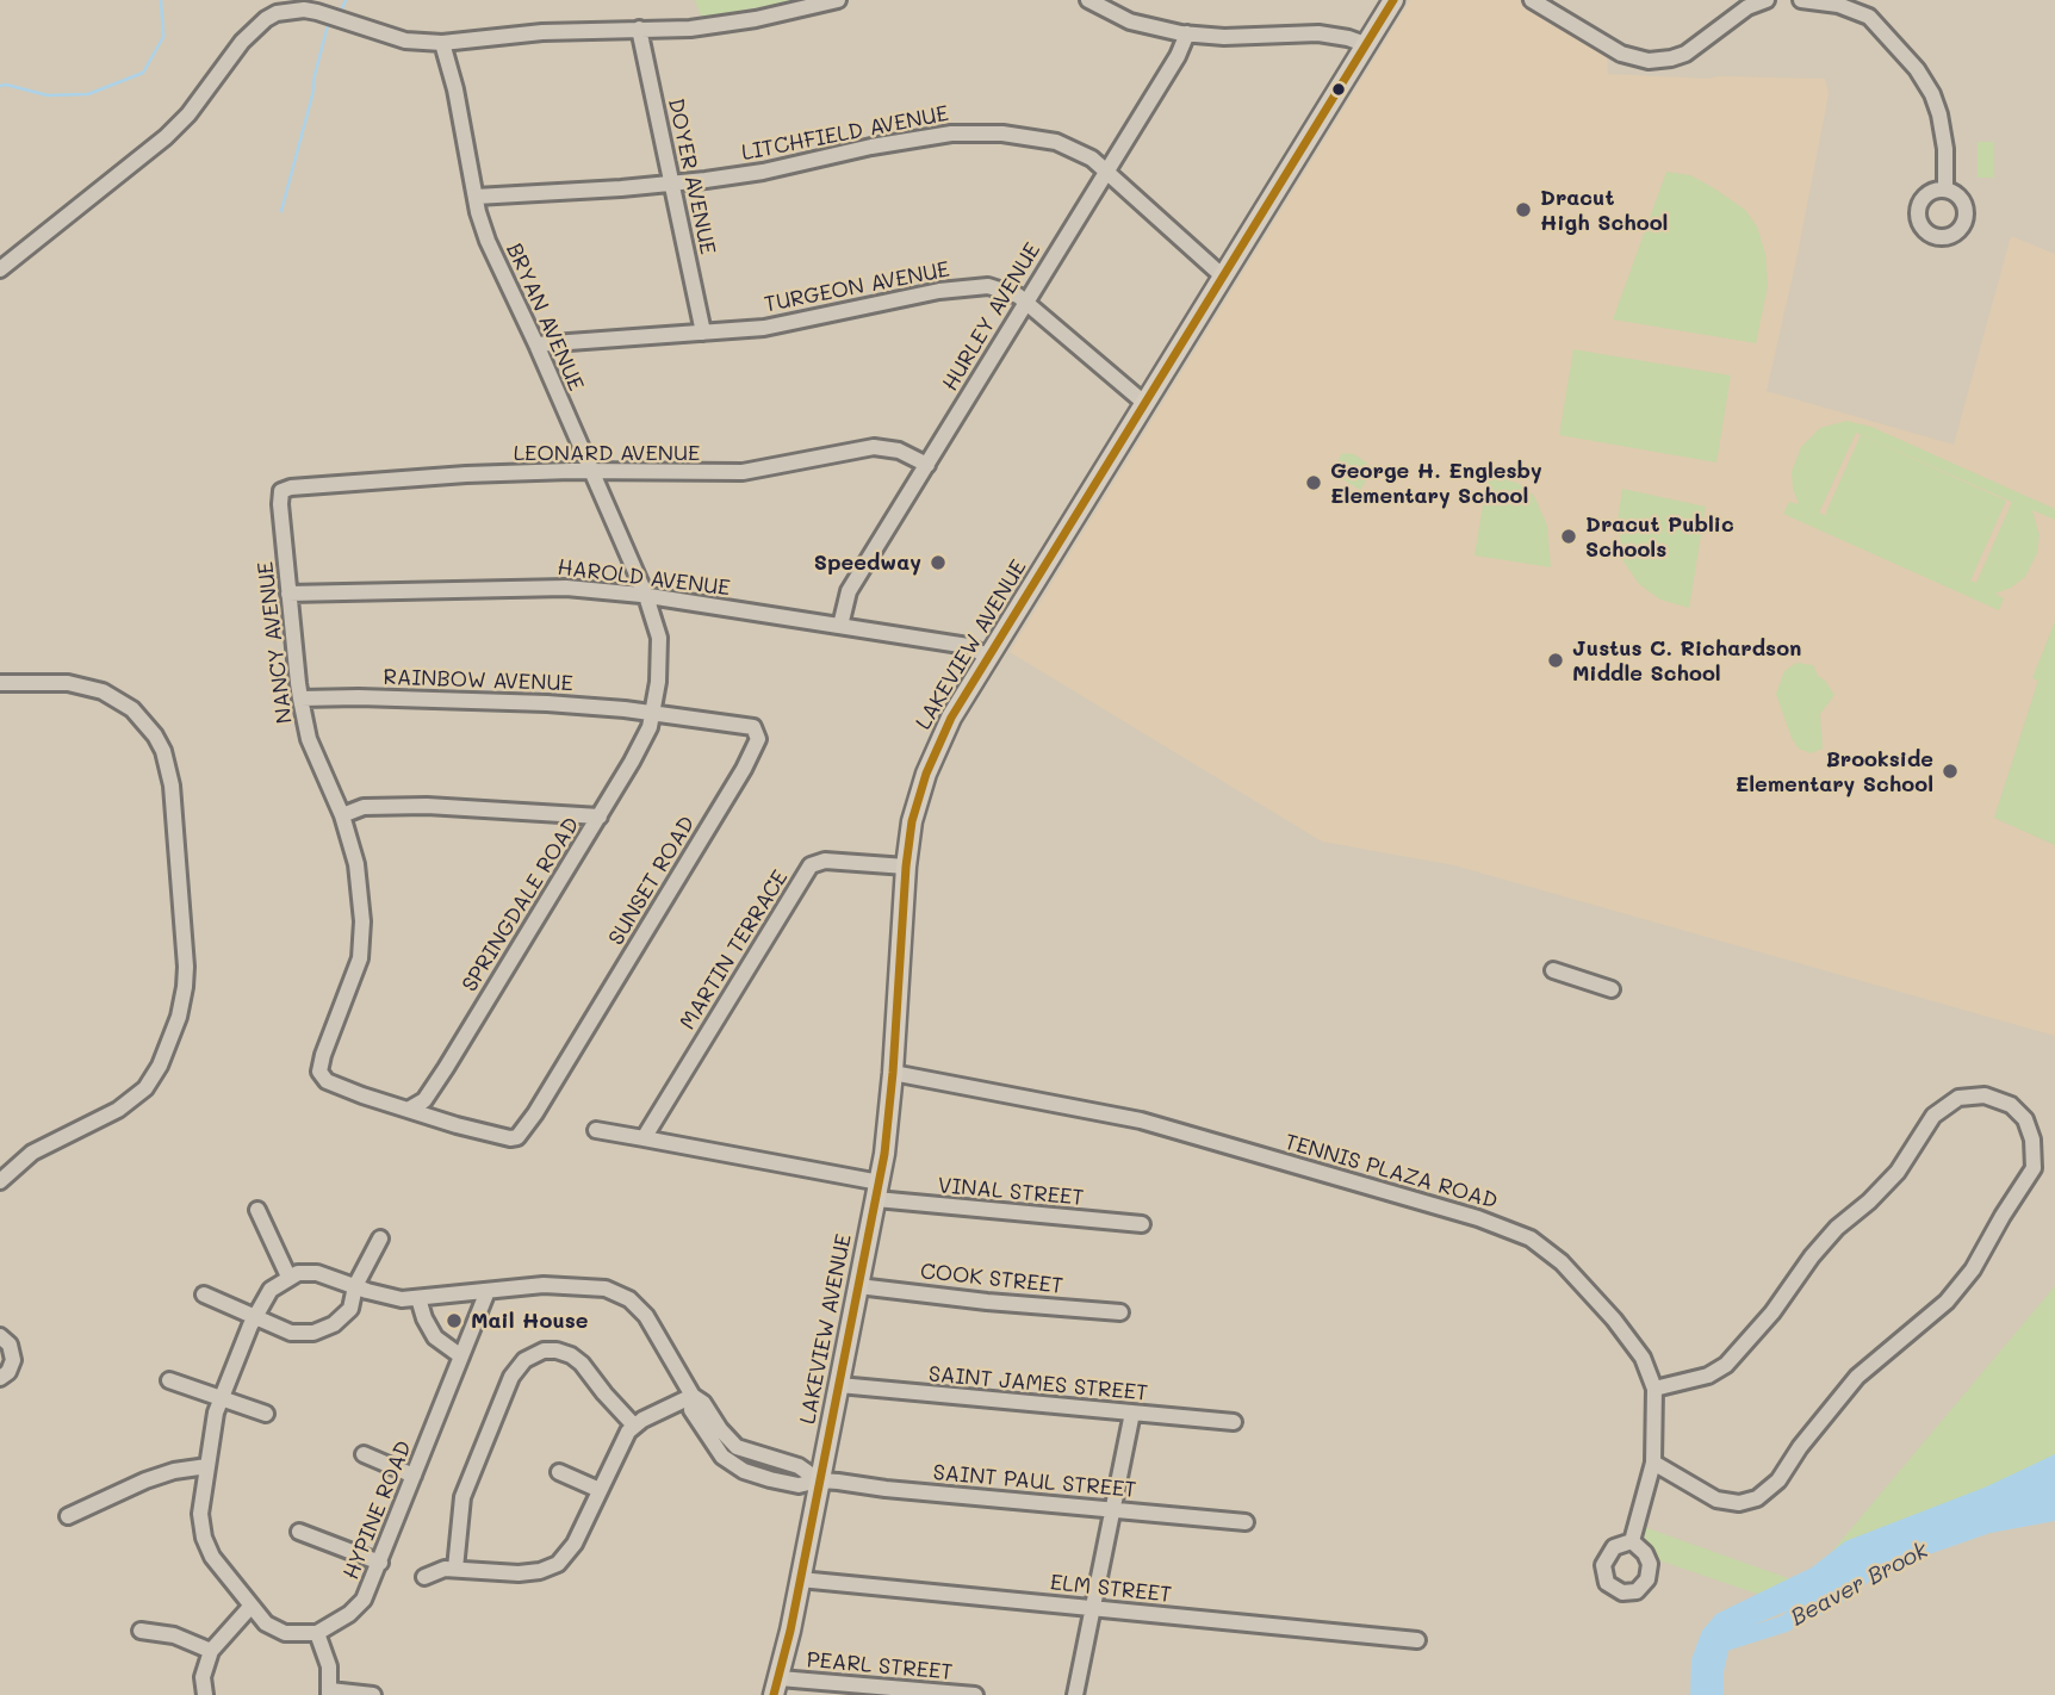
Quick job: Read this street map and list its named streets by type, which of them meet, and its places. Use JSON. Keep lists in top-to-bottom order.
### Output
{
  "streets": {
    "main road": ["LAKEVIEW AVENUE"],
    "street": [
      "LITCHFIELD AVENUE",
      "DOYER AVENUE",
      "TURGEON AVENUE",
      "BRYAN AVENUE",
      "HURLEY AVENUE",
      "LEONARD AVENUE",
      "HAROLD AVENUE",
      "NANCY AVENUE",
      "RAINBOW AVENUE",
      "SUNSET ROAD",
      "SPRINGDALE ROAD",
      "MARTIN TERRACE",
      "TENNIS PLAZA ROAD",
      "VINAL STREET",
      "COOK STREET",
      "SAINT JAMES STREET",
      "SAINT PAUL STREET",
      "HYPINE ROAD",
      "ELM STREET",
      "PEARL STREET"
    ]
  },
  "crossings": [
    ["LITCHFIELD AVENUE", "DOYER AVENUE"],
    ["LITCHFIELD AVENUE", "BRYAN AVENUE"],
    ["LITCHFIELD AVENUE", "HURLEY AVENUE"],
    ["LITCHFIELD AVENUE", "LAKEVIEW AVENUE"],
    ["DOYER AVENUE", "TURGEON AVENUE"],
    ["TURGEON AVENUE", "BRYAN AVENUE"],
    ["TURGEON AVENUE", "HURLEY AVENUE"],
    ["TURGEON AVENUE", "LAKEVIEW AVENUE"],
    ["BRYAN AVENUE", "LEONARD AVENUE"],
    ["BRYAN AVENUE", "HAROLD AVENUE"],
    ["BRYAN AVENUE", "SPRINGDALE ROAD"],
    ["HURLEY AVENUE", "LEONARD AVENUE"],
    ["HURLEY AVENUE", "HAROLD AVENUE"],
    ["LEONARD AVENUE", "NANCY AVENUE"],
    ["HAROLD AVENUE", "NANCY AVENUE"],
    ["HAROLD AVENUE", "LAKEVIEW AVENUE"],
    ["HAROLD AVENUE", "SPRINGDALE ROAD"],
    ["NANCY AVENUE", "RAINBOW AVENUE"],
    ["NANCY AVENUE", "SUNSET ROAD"],
    ["NANCY AVENUE", "SPRINGDALE ROAD"],
    ["LAKEVIEW AVENUE", "MARTIN TERRACE"],
    ["LAKEVIEW AVENUE", "TENNIS PLAZA ROAD"],
    ["LAKEVIEW AVENUE", "VINAL STREET"],
    ["LAKEVIEW AVENUE", "COOK STREET"],
    ["LAKEVIEW AVENUE", "SAINT JAMES STREET"],
    ["LAKEVIEW AVENUE", "SAINT PAUL STREET"],
    ["LAKEVIEW AVENUE", "ELM STREET"],
    ["LAKEVIEW AVENUE", "PEARL STREET"],
    ["RAINBOW AVENUE", "SUNSET ROAD"],
    ["RAINBOW AVENUE", "SPRINGDALE ROAD"],
    ["SUNSET ROAD", "SPRINGDALE ROAD"]
  ],
  "water": ["Beaver Brook"],
  "places": [
    "Dracut High School",
    "George H. Englesby Elementary School",
    "Dracut Public Schools",
    "Speedway",
    "Justus C. Richardson Middle School",
    "Brookside Elementary School",
    "Mail House"
  ]
}
